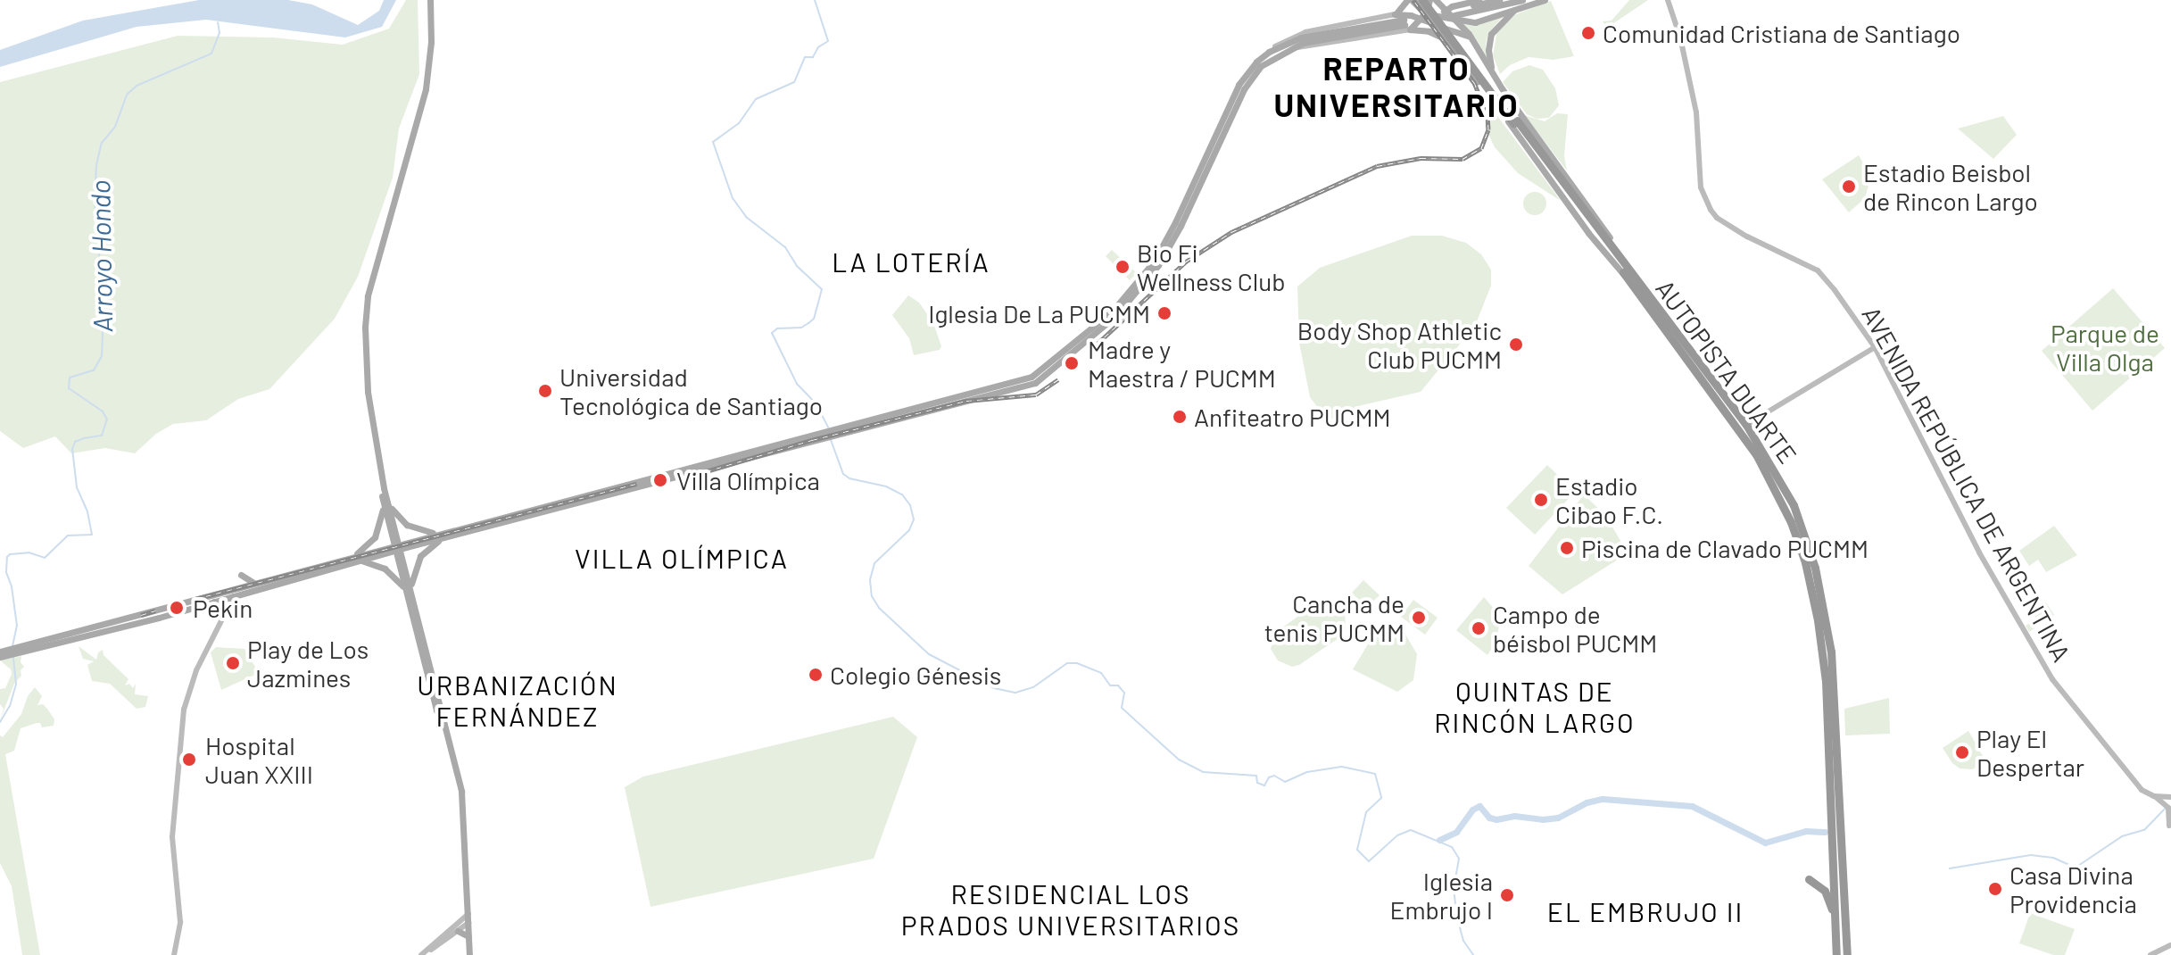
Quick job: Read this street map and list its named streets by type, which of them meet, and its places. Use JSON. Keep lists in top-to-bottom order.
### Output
{
  "streets": {
    "highway": ["AUTOPISTA DUARTE"],
    "main road": ["AVENIDA REPÚBLICA DE ARGENTINA"]
  },
  "districts": [
    "REPARTO UNIVERSITARIO",
    "LA LOTERÍA",
    "VILLA OLÍMPICA",
    "URBANIZACIÓN FERNÁNDEZ",
    "QUINTAS DE RINCÓN LARGO",
    "RESIDENCIAL LOS PRADOS UNIVERSITARIOS",
    "EL EMBRUJO II"
  ],
  "water": ["Arroyo Hondo"],
  "parks": ["Parque de Villa Olga"],
  "places": [
    "Comunidad Cristiana de Santiago",
    "Estadio Beisbol de Rincon Largo",
    "Bio Fi Wellness Club",
    "Iglesia De La PUCMM",
    "Body Shop Athletic Club PUCMM",
    "Madre y Maestra / PUCMM",
    "Universidad Tecnológica de Santiago",
    "Anfiteatro PUCMM",
    "Villa Olímpica",
    "Estadio Cibao F.C.",
    "Piscina de Clavado PUCMM",
    "Pekin",
    "Cancha de tenis PUCMM",
    "Campo de béisbol PUCMM",
    "Play de Los Jazmines",
    "Colegio Génesis",
    "Play El Despertar",
    "Hospital Juan XXIII",
    "Casa Divina Providencia",
    "Iglesia Embrujo I"
  ]
}
